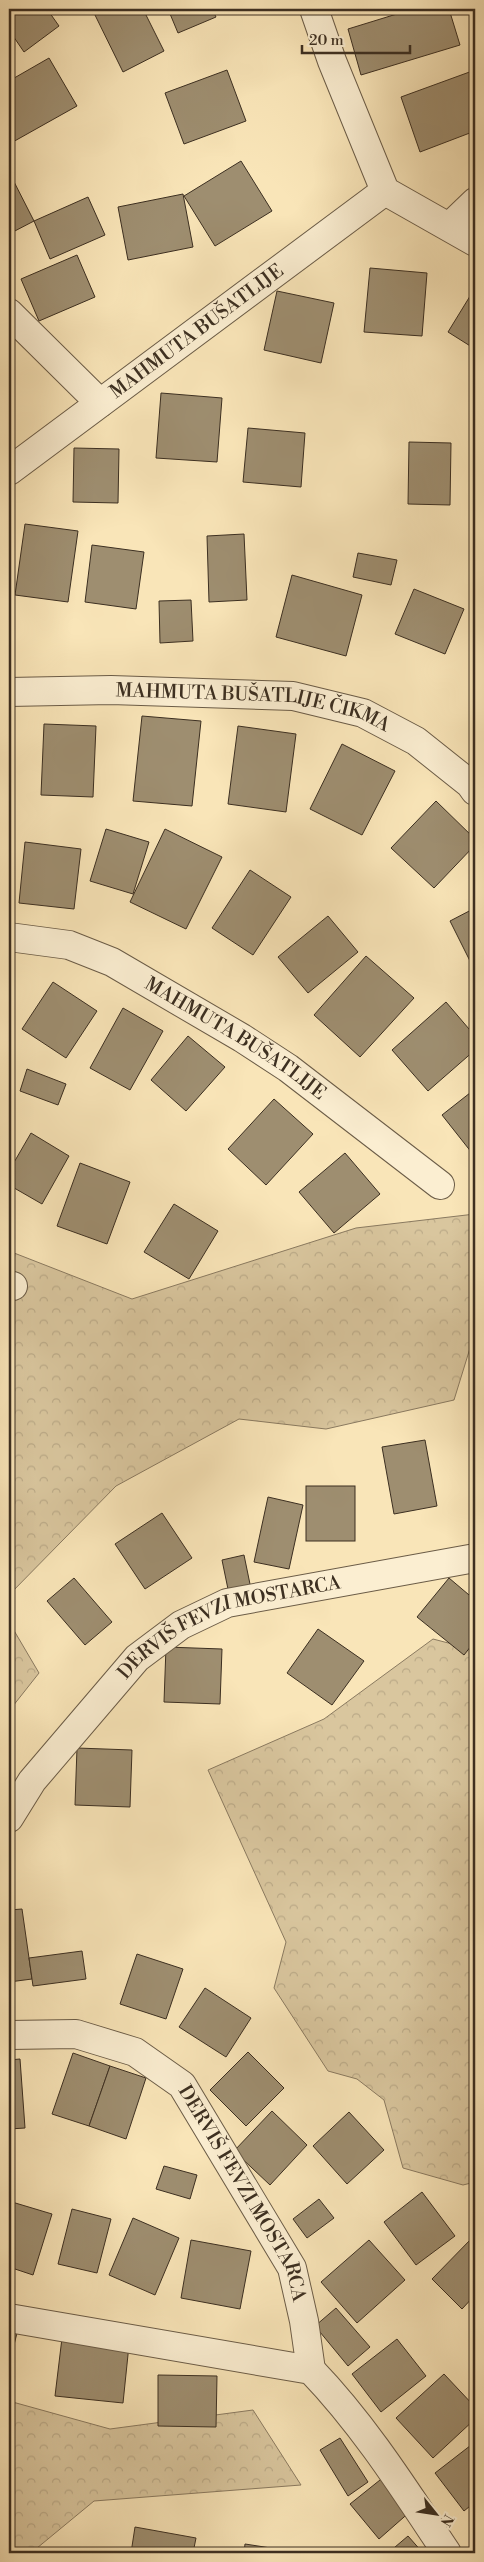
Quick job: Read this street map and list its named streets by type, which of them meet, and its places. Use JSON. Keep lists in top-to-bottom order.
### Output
{
  "streets": {
    "street": ["MAHMUTA BUŠATLIJE", "MAHMUTA BUŠATLIJE ČIKMA", "DERVIŠ FEVZI MOSTARCA"]
  },
  "scale_bar": "20 m",
  "north": "bottom right"
}
